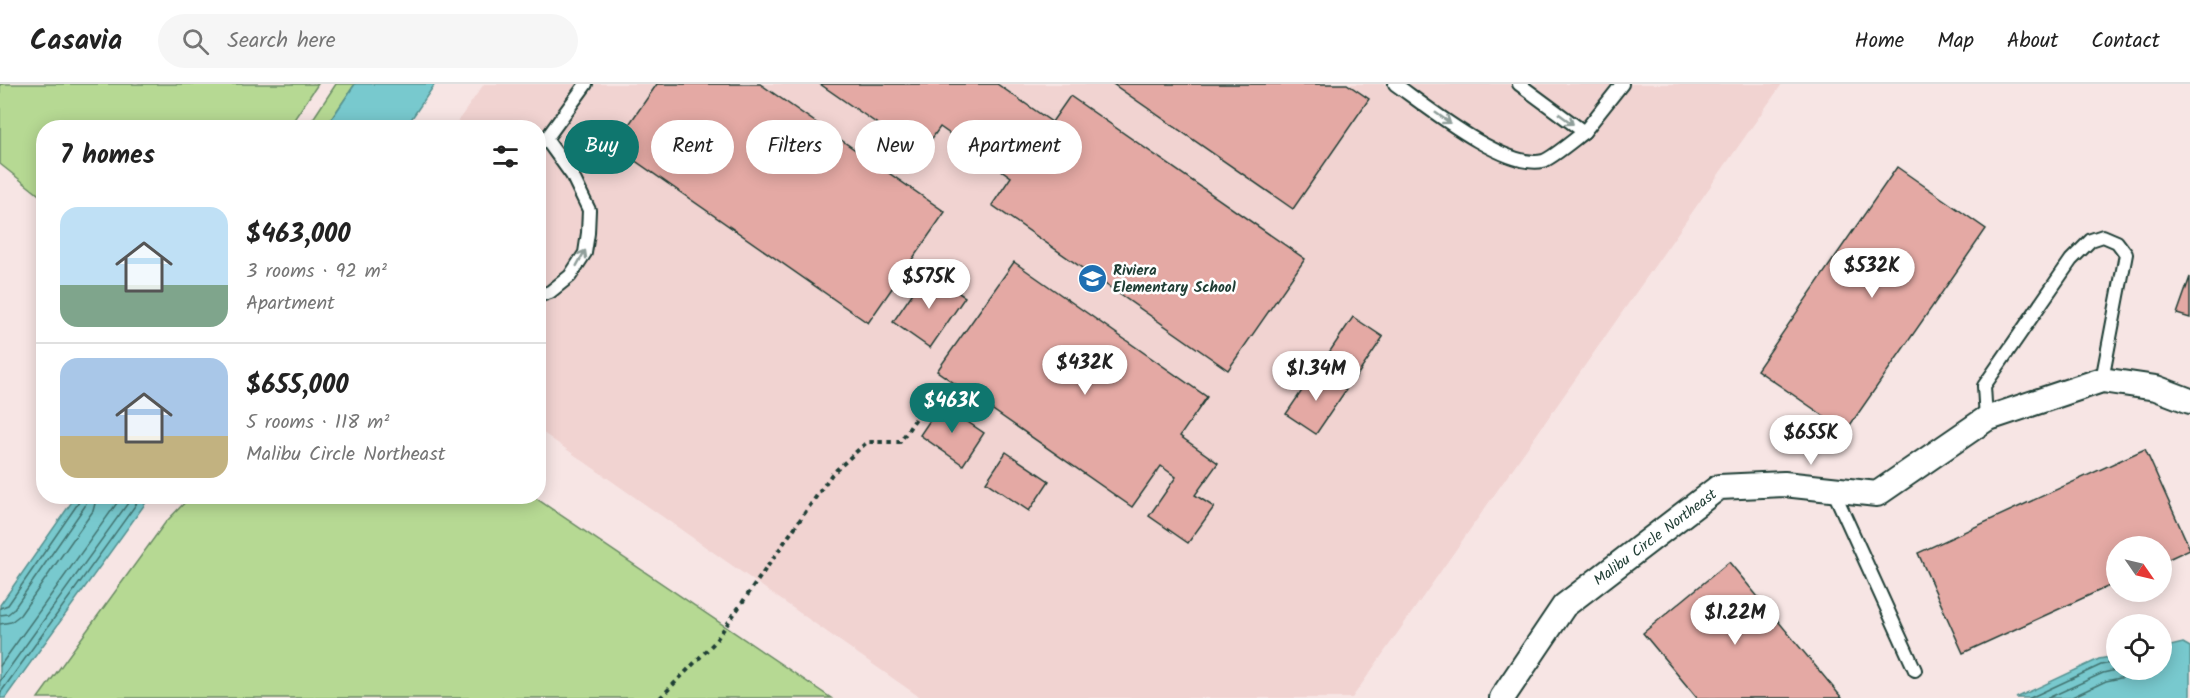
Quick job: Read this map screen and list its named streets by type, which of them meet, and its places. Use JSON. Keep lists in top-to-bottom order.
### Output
{
  "streets": {
    "street": ["Malibu Circle Northeast"]
  },
  "places": {
    "school or university": ["Riviera Elementary School"]
  },
  "north": "bottom right",
  "page": {
    "header": "Casavia",
    "search": "Search here",
    "nav": [
      "Home",
      "Map",
      "About",
      "Contact"
    ],
    "chip": [
      "Buy",
      "Rent",
      "Filters",
      "New",
      "Apartment"
    ],
    "heading": "7 homes",
    "list": [
      {
        "name": "$463,000",
        "note": "3 rooms · 92 m² · Apartment"
      },
      {
        "name": "$655,000",
        "note": "5 rooms · 118 m² · Malibu Circle Northeast"
      }
    ],
    "price": [
      "$532K",
      "$575K",
      "$432K",
      "$1.34M",
      "$463K",
      "$655K",
      "$1.22M"
    ]
  }
}
